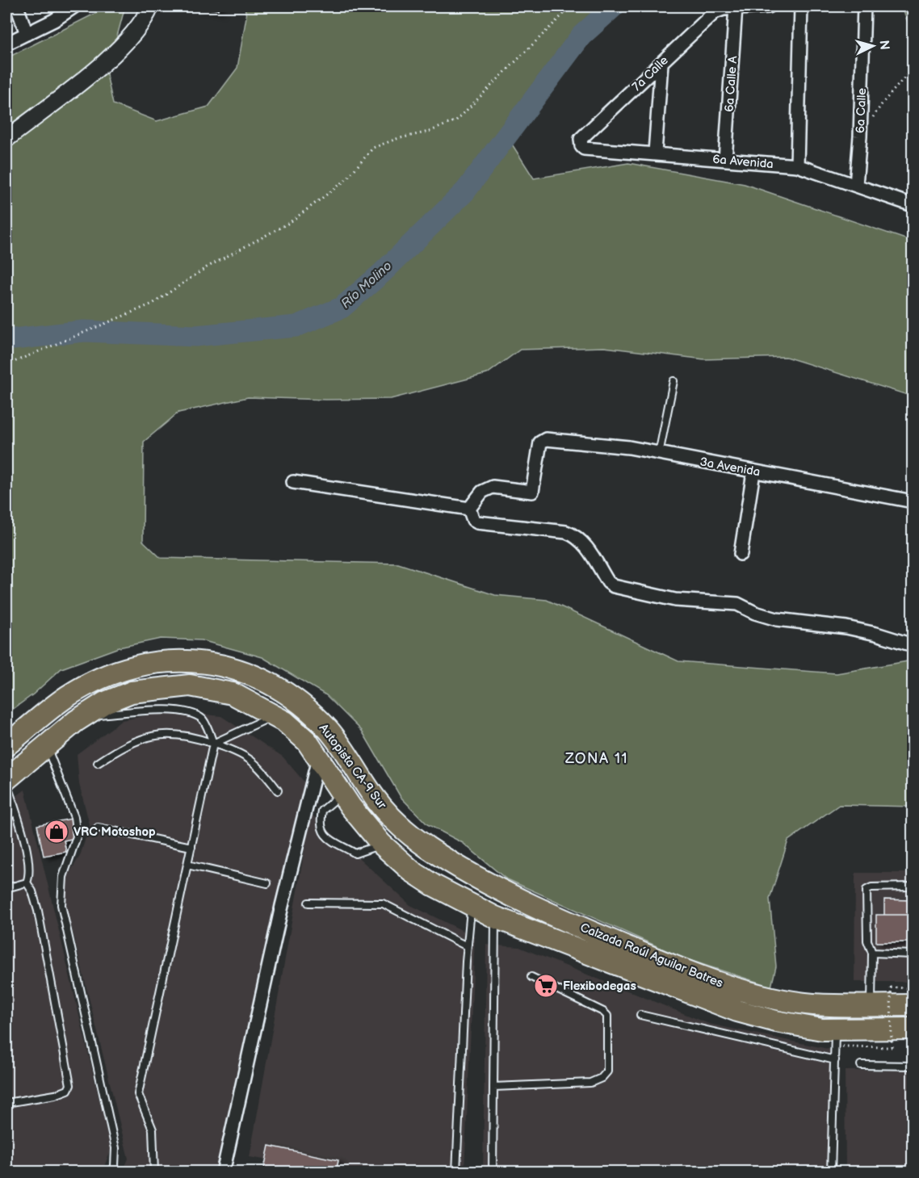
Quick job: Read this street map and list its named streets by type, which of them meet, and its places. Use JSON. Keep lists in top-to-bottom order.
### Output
{
  "streets": {
    "highway": ["Autopista CA-9 Sur", "Calzada Raúl Aguilar Batres"],
    "street": [
      "7a Calle",
      "6a Calle A",
      "6a Calle",
      "6a Avenida",
      "3a Avenida"
    ]
  },
  "crossings": [
    ["7a Calle", "6a Calle A"],
    ["7a Calle", "6a Avenida"],
    ["6a Calle A", "6a Avenida"],
    ["6a Calle", "6a Avenida"],
    ["Autopista CA-9 Sur", "Calzada Raúl Aguilar Batres"]
  ],
  "districts": ["ZONA 11"],
  "water": ["Río Molino"],
  "places": {
    "shop": ["VRC Motoshop"],
    "supermarket": ["Flexibodegas"]
  },
  "north": "right"
}
